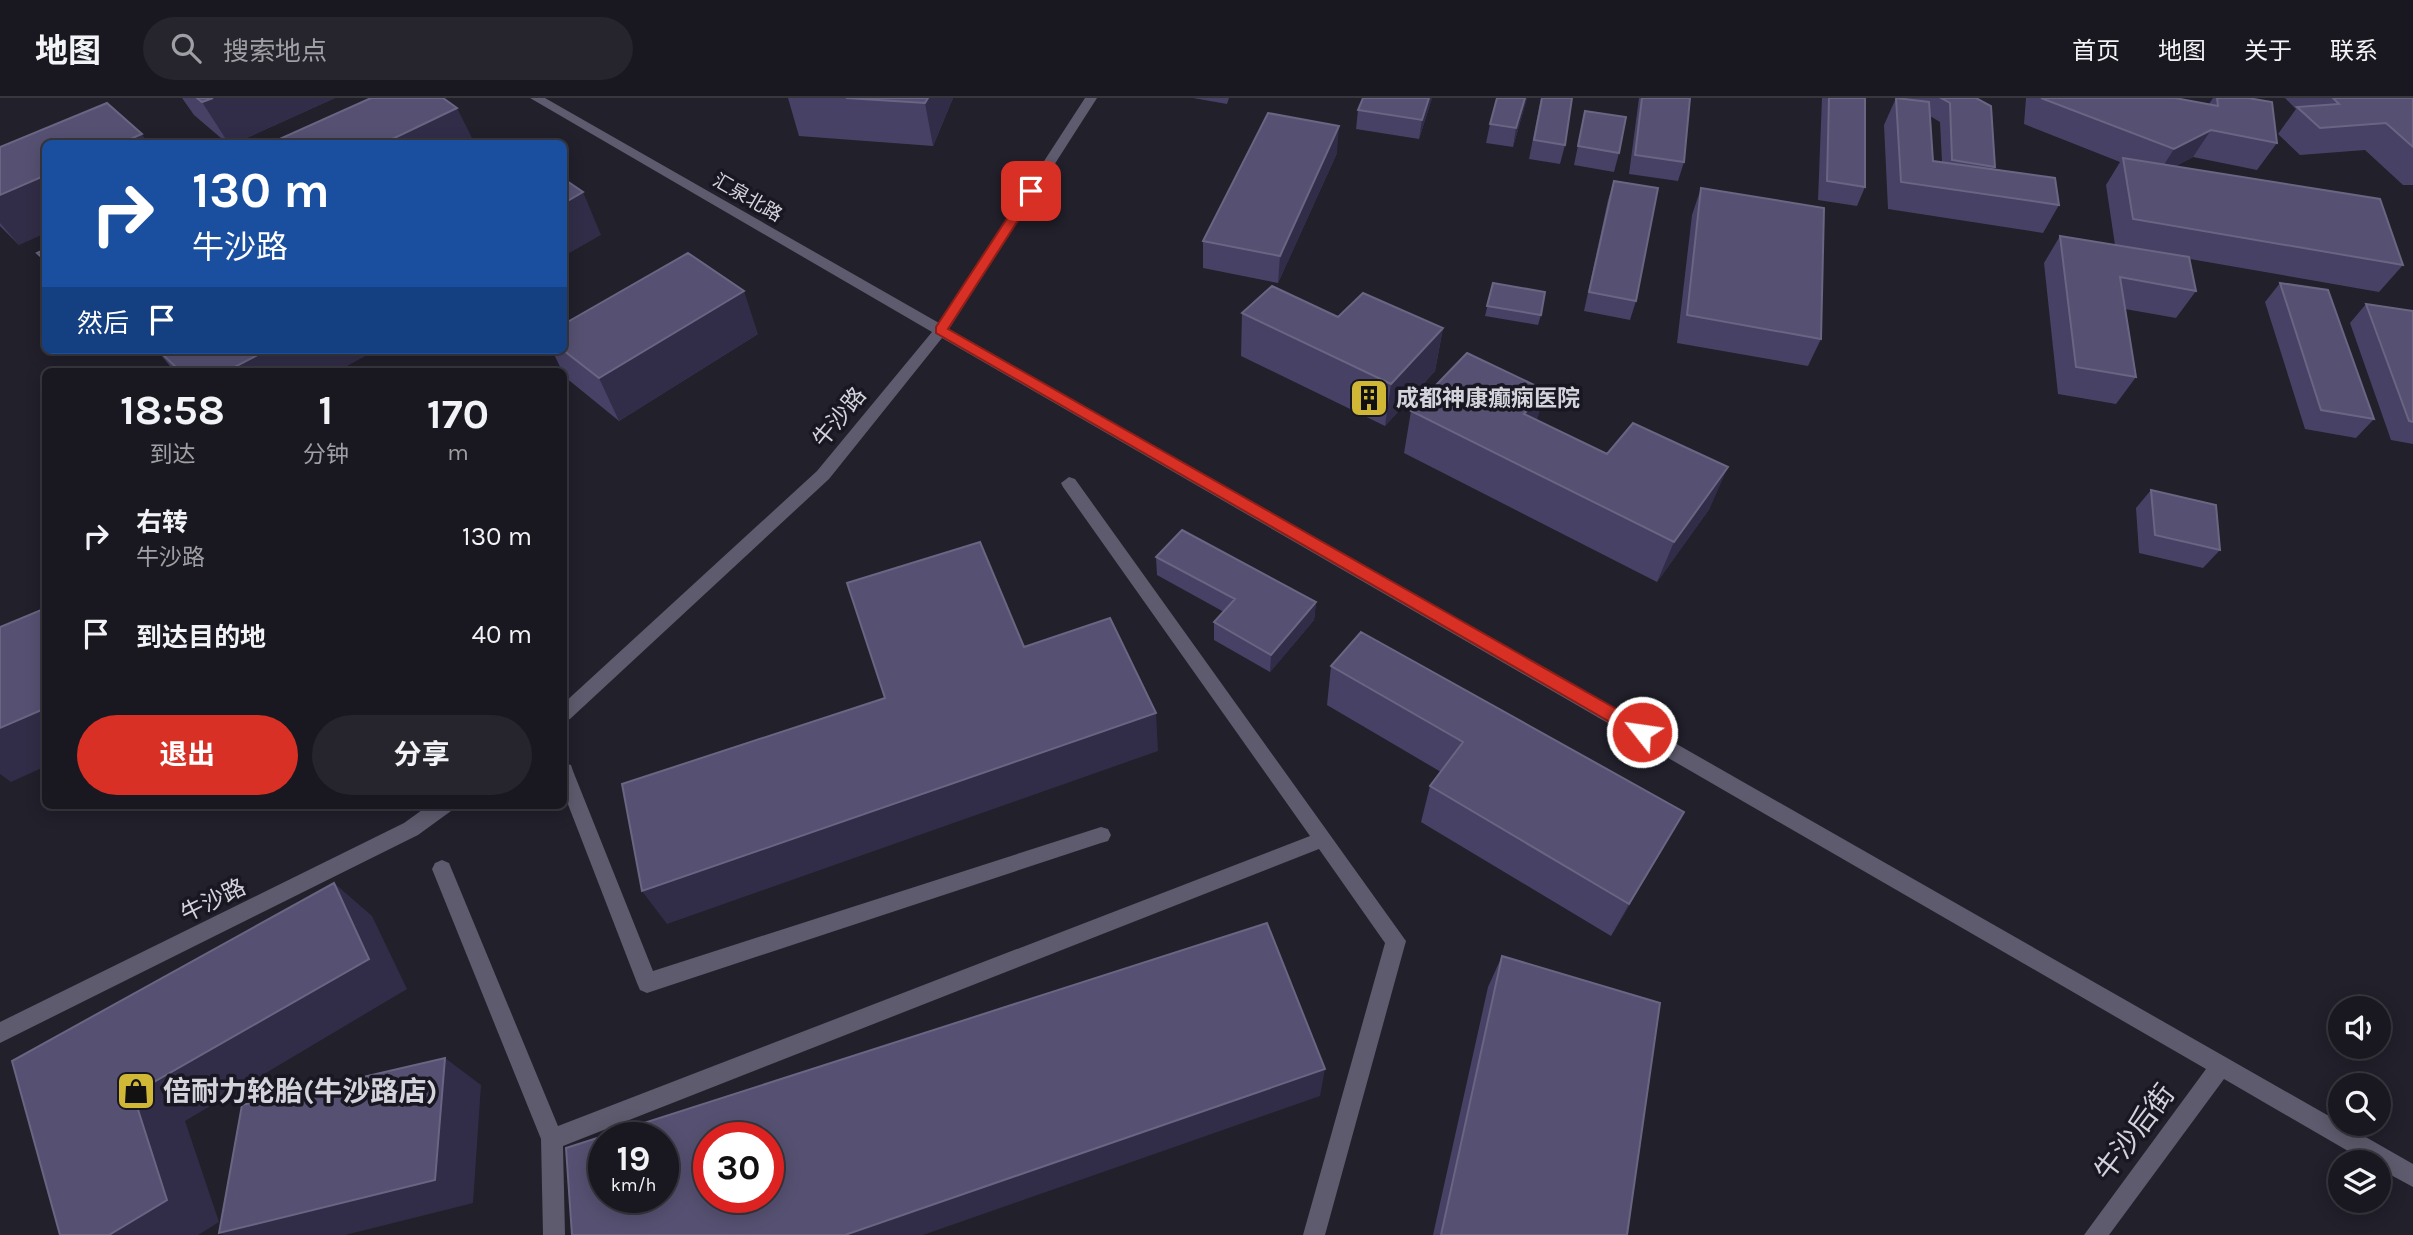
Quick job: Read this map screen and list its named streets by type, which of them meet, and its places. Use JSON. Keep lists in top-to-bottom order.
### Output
{
  "streets": {
    "street": ["汇泉北路", "牛沙路", "牛沙后街"]
  },
  "crossings": [
    ["汇泉北路", "牛沙路"],
    ["汇泉北路", "牛沙后街"]
  ],
  "places": {
    "building": ["成都神康癫痫医院"],
    "shop": ["倍耐力轮胎(牛沙路店)"]
  },
  "page": {
    "header": "地图",
    "search": "搜索地点",
    "nav": [
      "首页",
      "地图",
      "关于",
      "联系"
    ],
    "turn": ["130 m", "牛沙路"],
    "then": "然后",
    "eta": [
      "18:58",
      "到达",
      "1",
      "分钟",
      "170",
      "m"
    ],
    "list": [
      {
        "name": "右转",
        "note": "牛沙路",
        "value": "130 m"
      },
      {
        "name": "到达目的地",
        "value": "40 m"
      }
    ],
    "buttons": ["退出", "分享"],
    "speed": "19 km/h",
    "limit": "30"
  }
}
